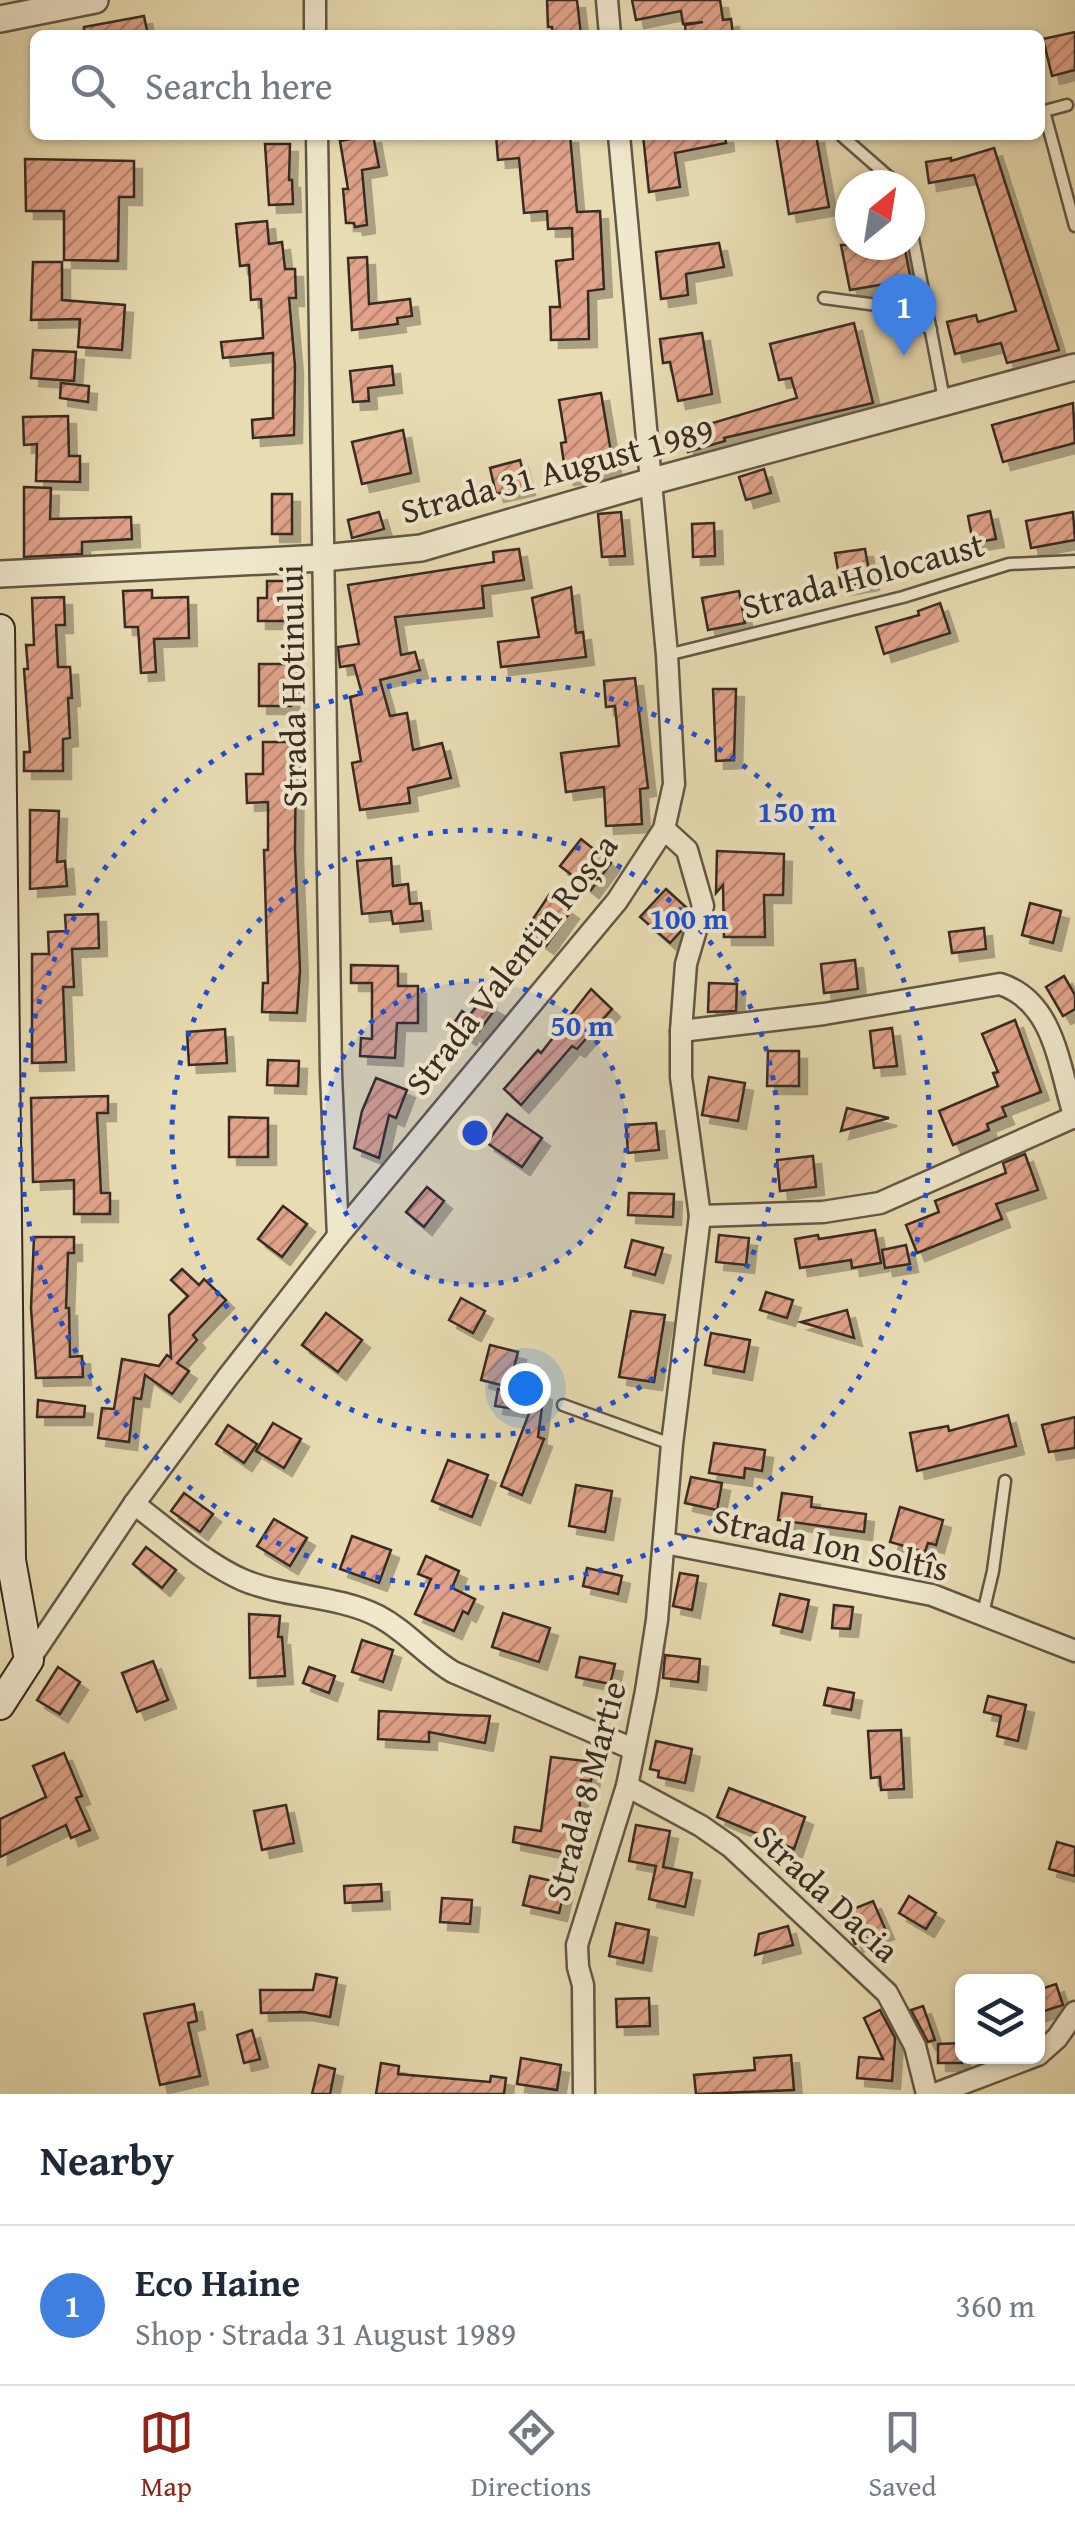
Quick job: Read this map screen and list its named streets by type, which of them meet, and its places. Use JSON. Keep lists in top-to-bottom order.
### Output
{
  "streets": {
    "main road": ["Strada Valentin Roșca"],
    "street": [
      "Strada 31 August 1989",
      "Strada Hotinului",
      "Strada Ion Soltîs",
      "Strada 8 Martie",
      "Strada Dacia"
    ],
    "lane": ["Strada Holocaust"]
  },
  "crossings": [
    ["Strada 31 August 1989", "Strada Hotinului"],
    ["Strada 31 August 1989", "Strada Valentin Roșca"],
    ["Strada Holocaust", "Strada Valentin Roșca"],
    ["Strada Hotinului", "Strada Valentin Roșca"],
    ["Strada Valentin Roșca", "Strada 8 Martie"],
    ["Strada Ion Soltîs", "Strada 8 Martie"],
    ["Strada 8 Martie", "Strada Dacia"]
  ],
  "north": "top right",
  "page": {
    "search": "Search here",
    "pins": "1",
    "heading": "Nearby",
    "list": [
      {
        "mark": "1",
        "name": "Eco Haine",
        "note": "Shop · Strada 31 August 1989",
        "value": "360 m"
      }
    ],
    "nav": ["Map", "Directions", "Saved"]
  },
  "rings": ["150 m", "100 m", "50 m"]
}
